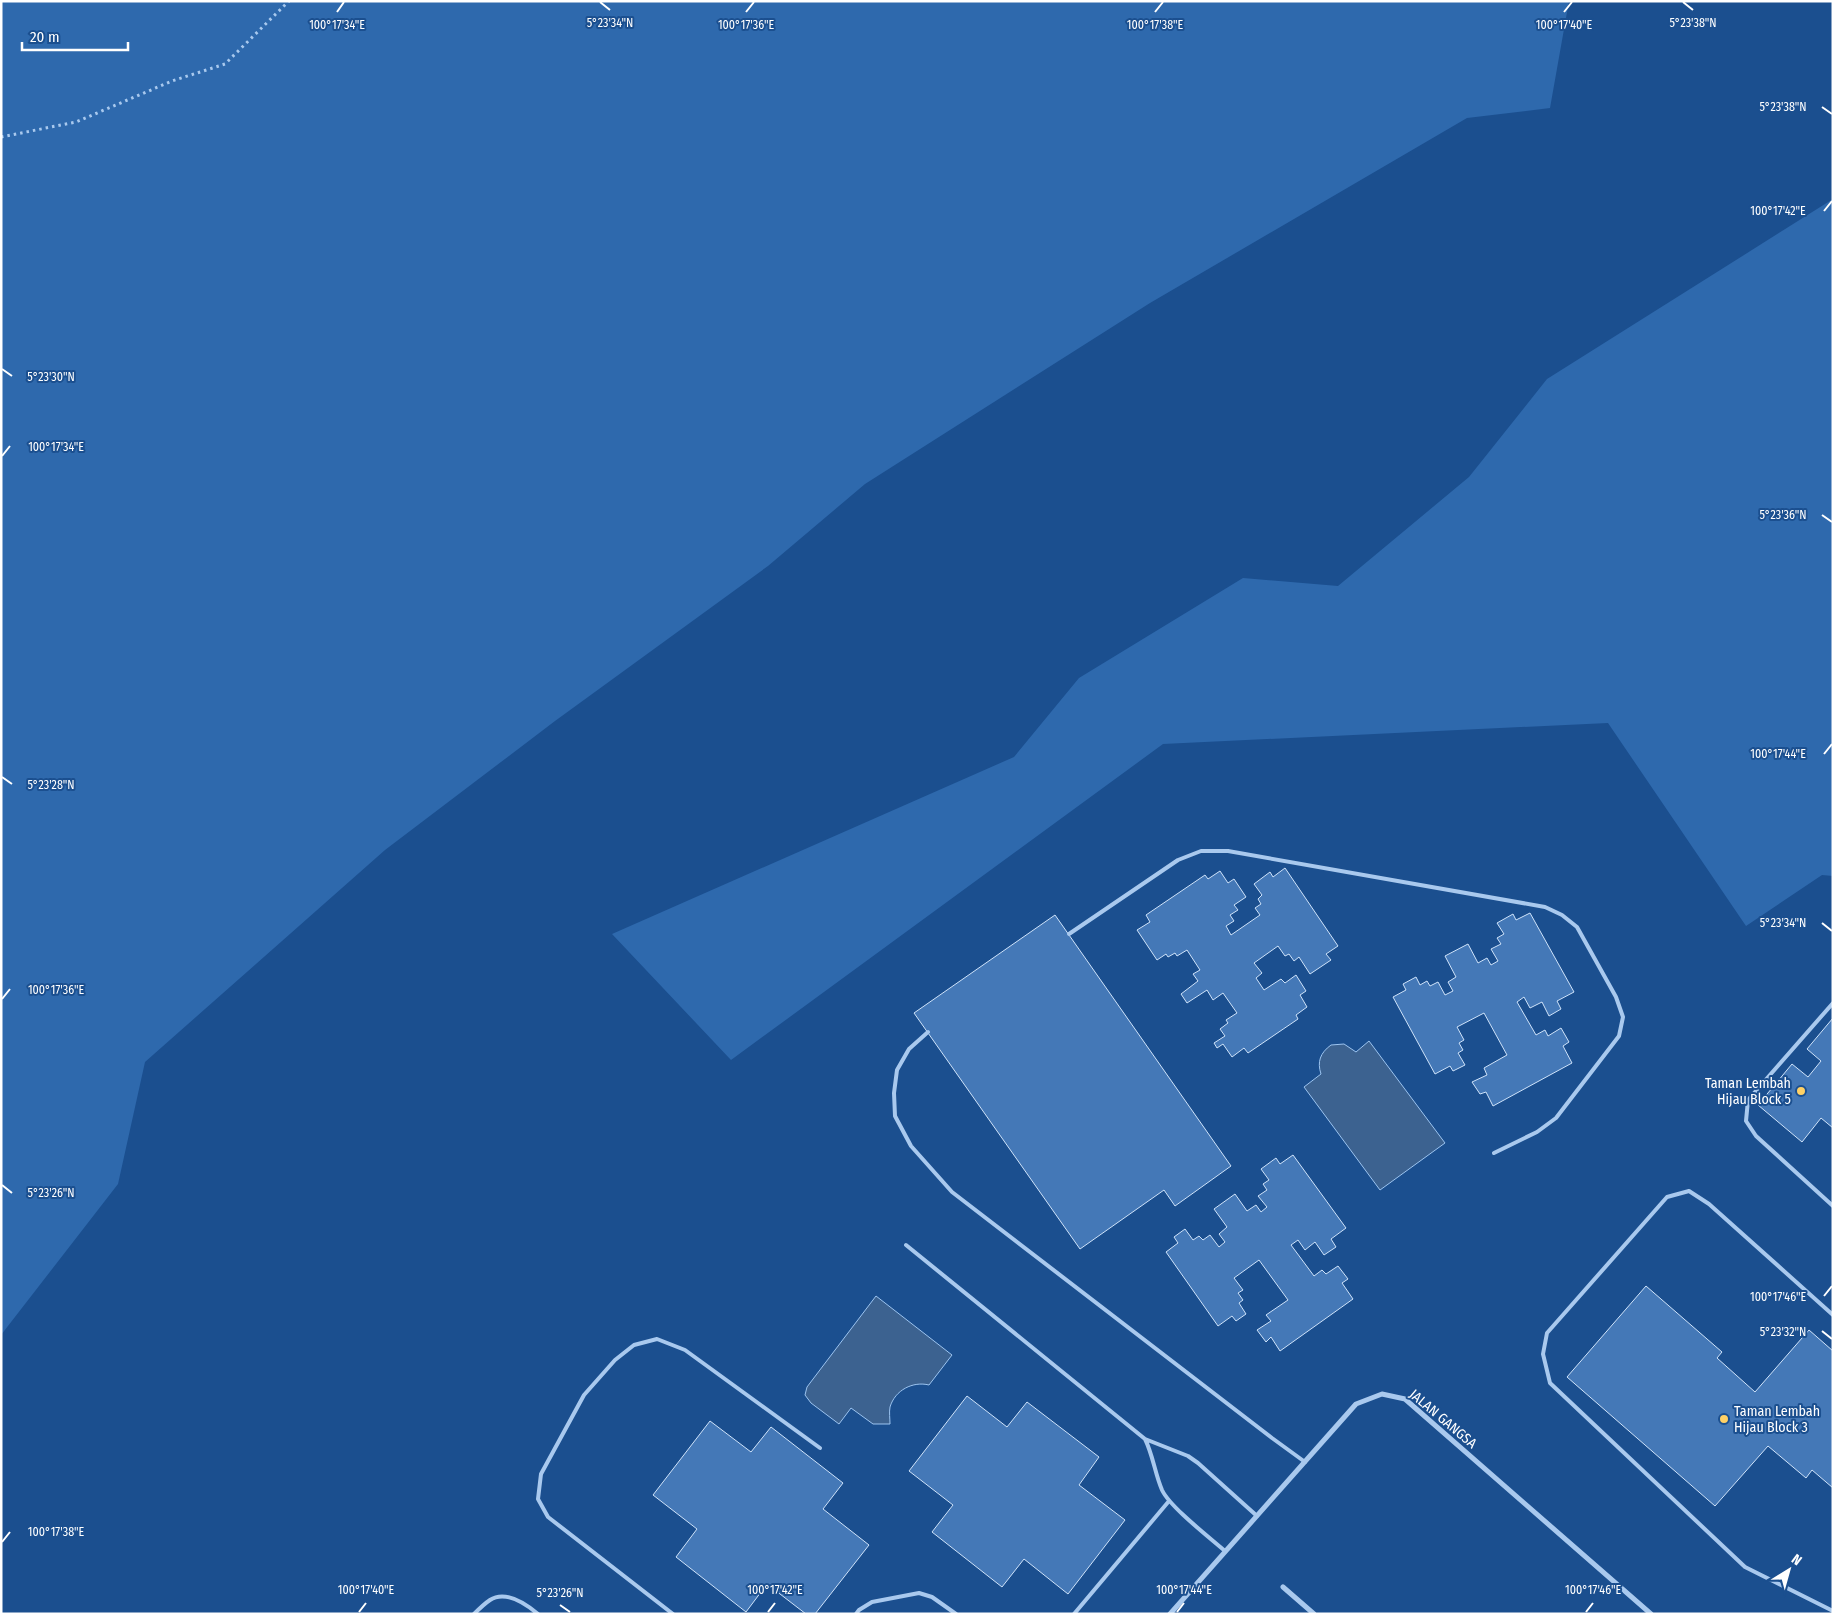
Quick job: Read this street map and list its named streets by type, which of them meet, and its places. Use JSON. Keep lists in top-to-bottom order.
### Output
{
  "streets": {
    "street": ["JALAN GANGSA"]
  },
  "places": ["Taman Lembah Hijau Block 5", "Taman Lembah Hijau Block 3"],
  "scale_bar": "20 m",
  "north": "top right",
  "coordinates": [
    "5°23'34\"N",
    "5°23'38\"N",
    "100°17'34\"E",
    "100°17'36\"E",
    "100°17'38\"E",
    "100°17'40\"E",
    "100°17'42\"E",
    "5°23'30\"N",
    "5°23'36\"N",
    "100°17'44\"E",
    "5°23'28\"N",
    "5°23'26\"N",
    "100°17'46\"E",
    "5°23'32\"N"
  ]
}
